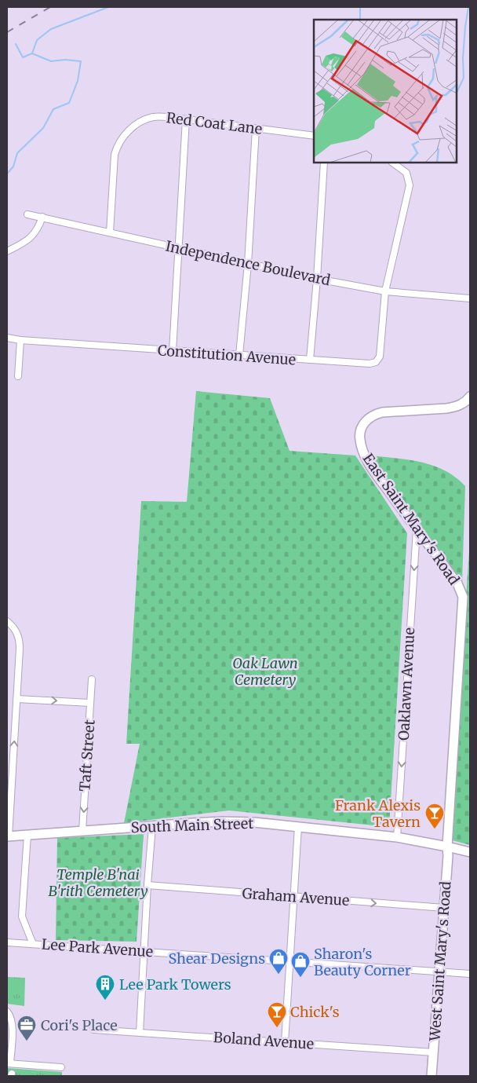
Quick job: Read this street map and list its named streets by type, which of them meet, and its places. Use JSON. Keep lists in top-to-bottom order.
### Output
{
  "streets": {
    "street": [
      "Red Coat Lane",
      "Independence Boulevard",
      "Constitution Avenue",
      "East Saint Mary's Road",
      "Oaklawn Avenue",
      "Taft Street",
      "South Main Street",
      "Graham Avenue",
      "Lee Park Avenue",
      "West Saint Mary's Road",
      "Boland Avenue"
    ]
  },
  "crossings": [
    ["Red Coat Lane", "Independence Boulevard"],
    ["Independence Boulevard", "Constitution Avenue"],
    ["East Saint Mary's Road", "Oaklawn Avenue"],
    ["East Saint Mary's Road", "South Main Street"],
    ["East Saint Mary's Road", "West Saint Mary's Road"],
    ["Oaklawn Avenue", "South Main Street"],
    ["Taft Street", "South Main Street"],
    ["South Main Street", "West Saint Mary's Road"],
    ["Graham Avenue", "West Saint Mary's Road"],
    ["Lee Park Avenue", "West Saint Mary's Road"],
    ["West Saint Mary's Road", "Boland Avenue"]
  ],
  "one_way": ["Oaklawn Avenue", "Taft Street", "Graham Avenue"],
  "parks": ["Oak Lawn Cemetery", "Temple B'nai B'rith Cemetery"],
  "places": {
    "bar": ["Frank Alexis Tavern", "Chick's"],
    "shop": ["Shear Designs", "Sharon's Beauty Corner"],
    "building": ["Lee Park Towers"],
    "office": ["Cori's Place"]
  }
}
